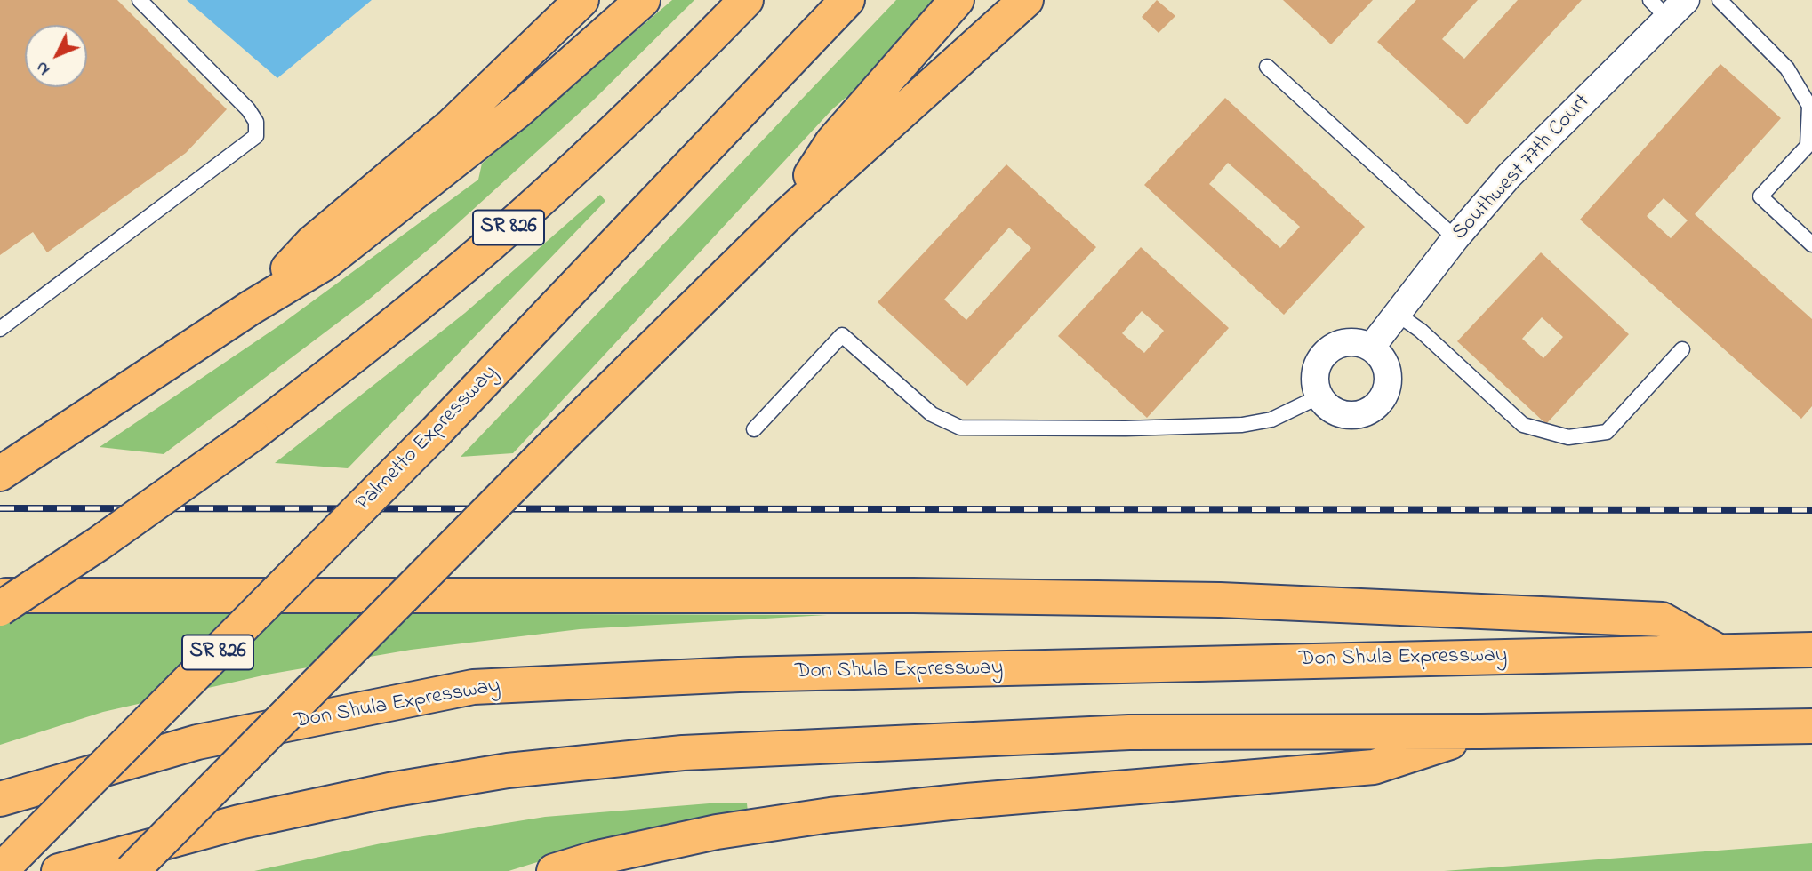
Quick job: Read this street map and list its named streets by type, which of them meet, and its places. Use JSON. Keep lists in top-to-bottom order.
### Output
{
  "streets": {
    "highway": ["SR 826", "Palmetto Expressway", "Don Shula Expressway"],
    "street": ["Southwest 77th Court"]
  },
  "north": "bottom left"
}
